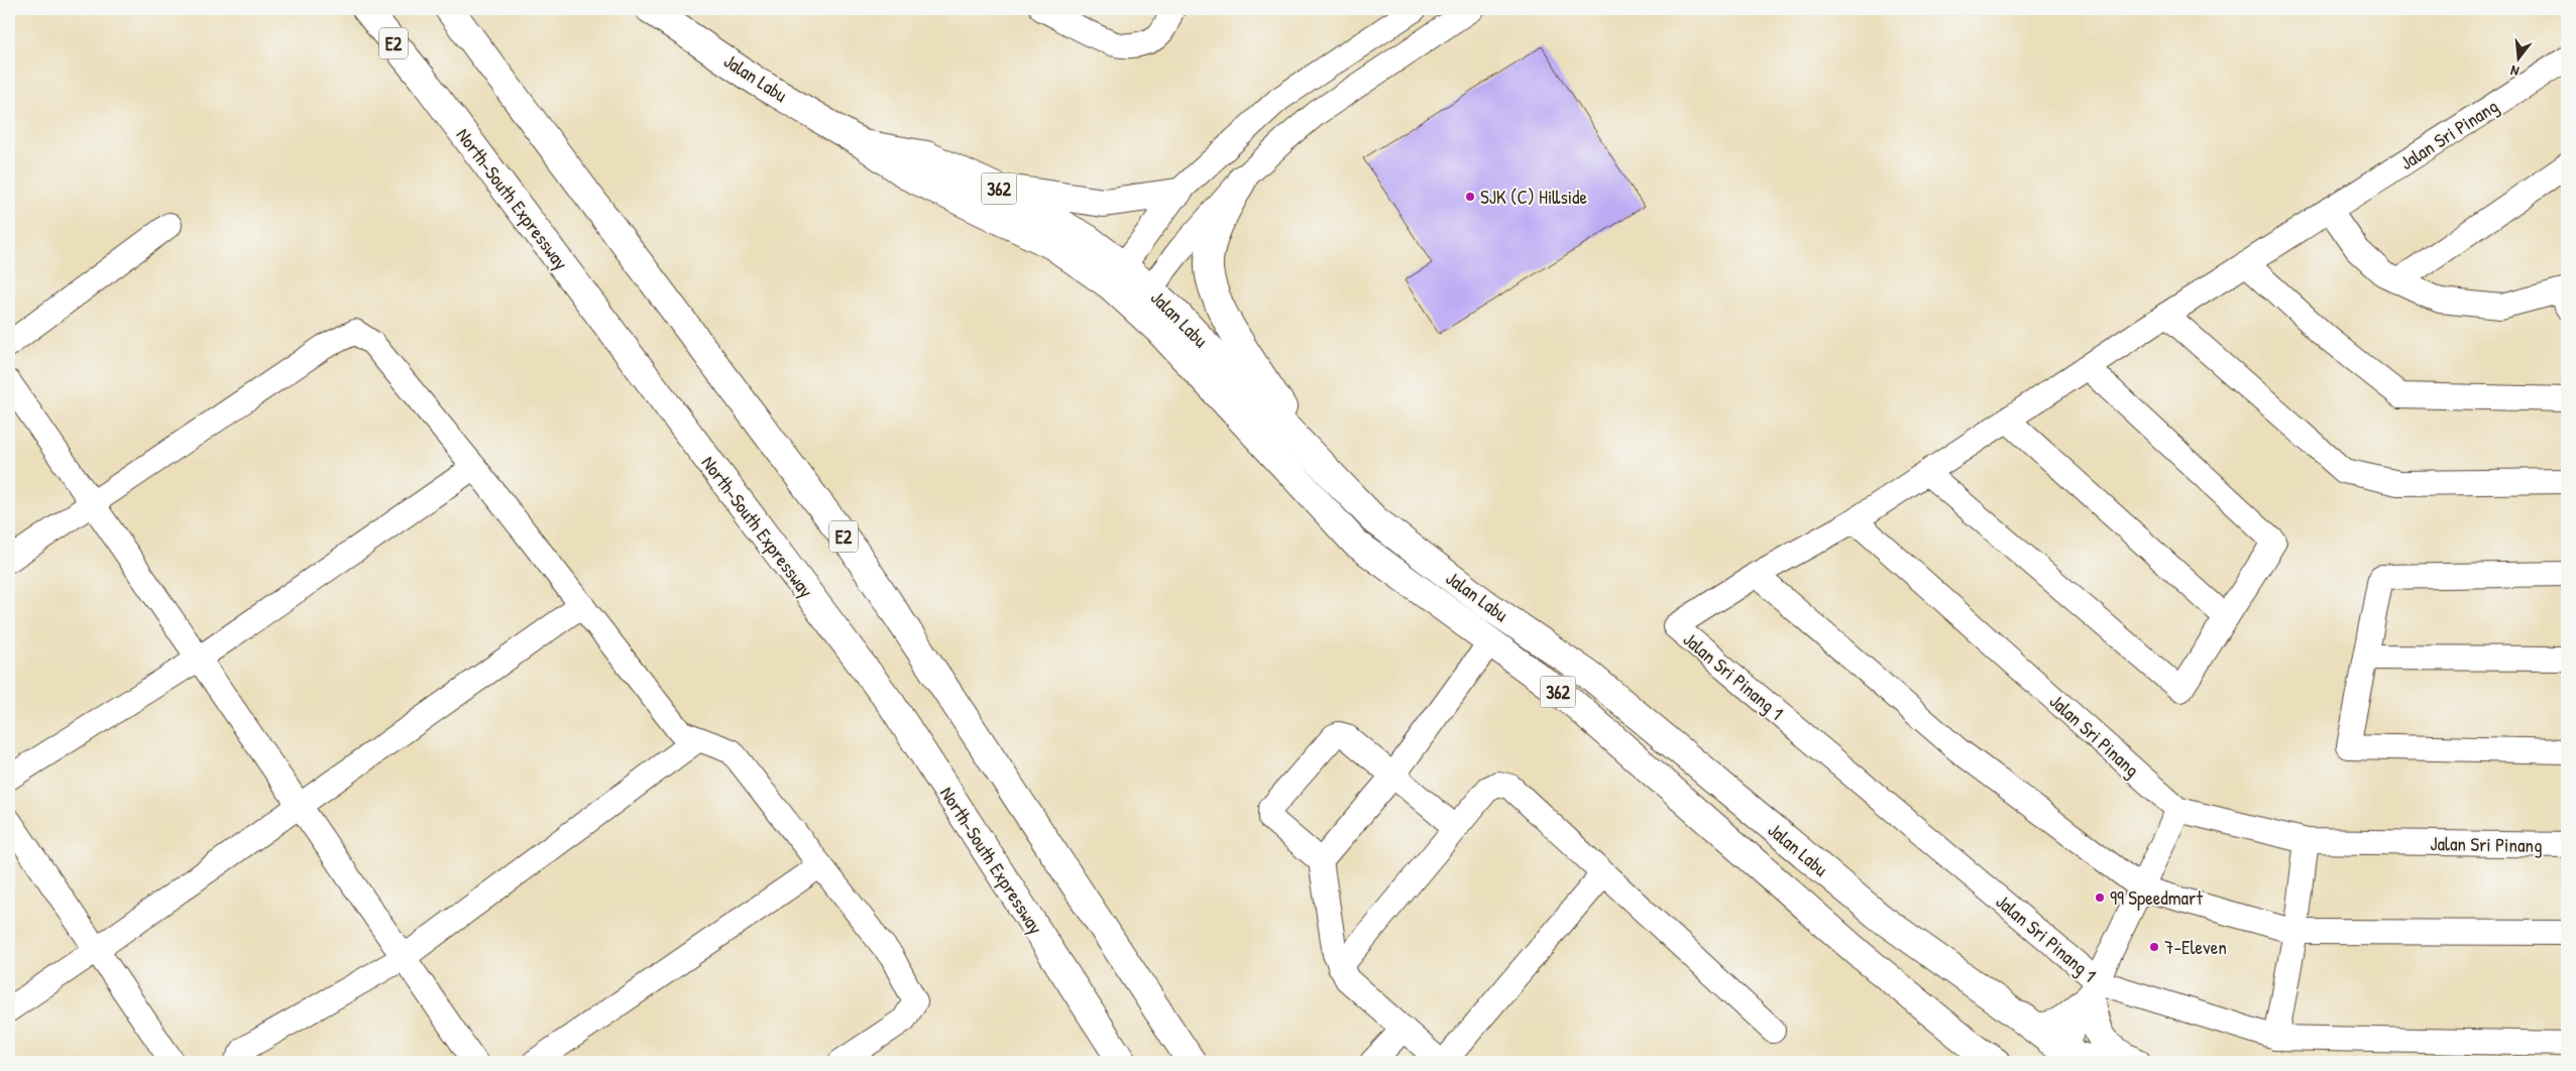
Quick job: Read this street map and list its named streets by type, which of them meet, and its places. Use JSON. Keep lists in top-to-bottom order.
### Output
{
  "streets": {
    "main road": [
      "E2",
      "Jalan Labu",
      "362",
      "North–South Expressway"
    ],
    "street": ["Jalan Sri Pinang", "Jalan Sri Pinang 1"]
  },
  "places": ["SJK (C) Hillside", "99 Speedmart", "7-Eleven"],
  "north": "bottom"
}
